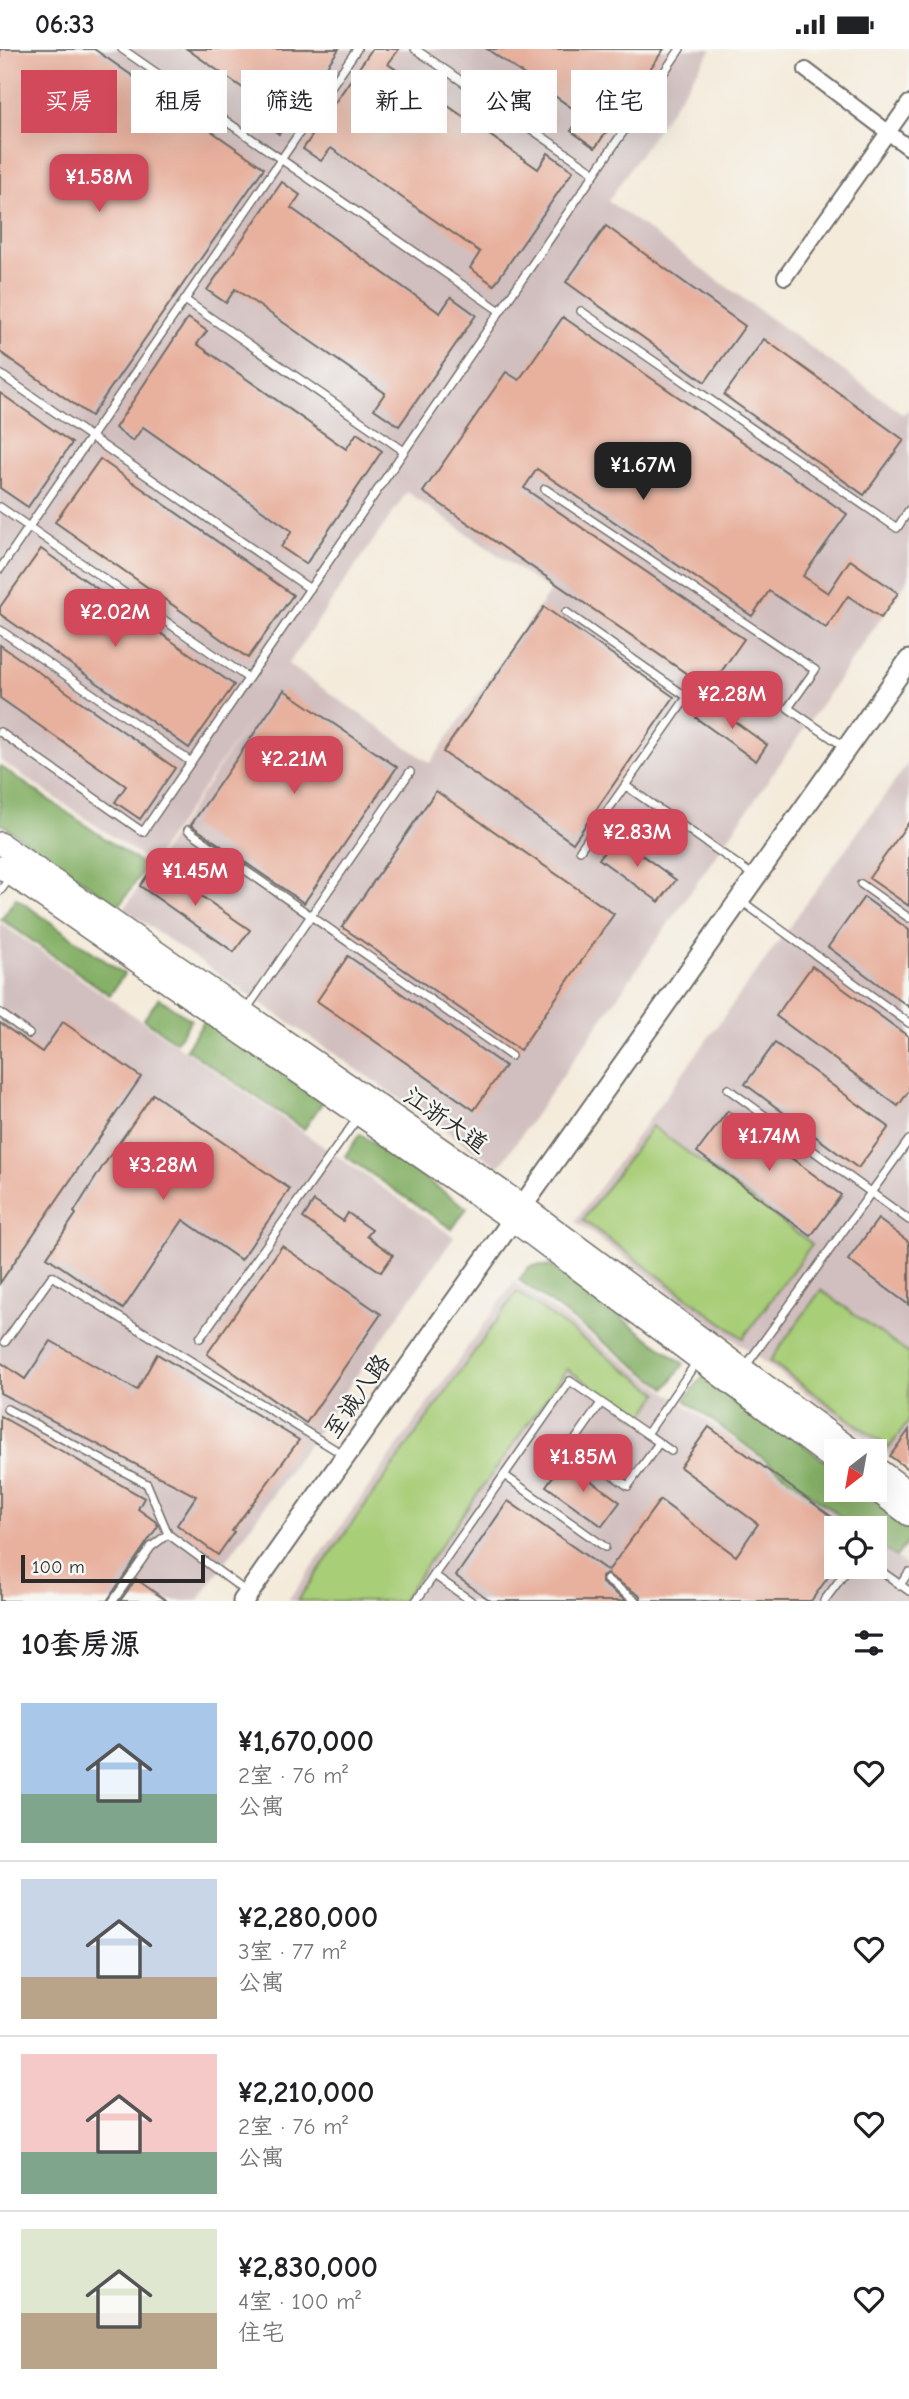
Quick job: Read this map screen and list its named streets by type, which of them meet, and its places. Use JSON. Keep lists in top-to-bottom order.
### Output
{
  "streets": {
    "main road": ["江浙大道", "至诚八路"]
  },
  "crossings": [
    ["江浙大道", "至诚八路"]
  ],
  "scale_bar": "100 m",
  "north": "bottom left",
  "page": {
    "status": "06:33",
    "chip": [
      "买房",
      "租房",
      "筛选",
      "新上",
      "公寓",
      "住宅"
    ],
    "price": [
      "¥1.58M",
      "¥1.67M",
      "¥2.02M",
      "¥2.28M",
      "¥2.21M",
      "¥2.83M",
      "¥1.45M",
      "¥1.74M",
      "¥3.28M",
      "¥1.85M"
    ],
    "scale": "100 m",
    "heading": "10套房源",
    "list": [
      {
        "name": "¥1,670,000",
        "note": "2室 · 76 m² · 公寓"
      },
      {
        "name": "¥2,280,000",
        "note": "3室 · 77 m² · 公寓"
      },
      {
        "name": "¥2,210,000",
        "note": "2室 · 76 m² · 公寓"
      },
      {
        "name": "¥2,830,000",
        "note": "4室 · 100 m² · 住宅"
      }
    ]
  }
}
